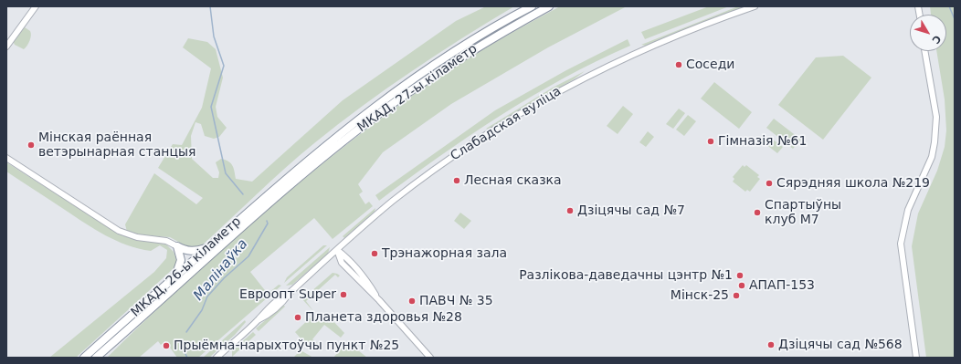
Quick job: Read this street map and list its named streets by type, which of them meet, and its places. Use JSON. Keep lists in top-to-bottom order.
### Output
{
  "streets": {
    "highway": ["МКАД, 27-ы кіламетр", "МКАД, 26-ы кіламетр"],
    "street": ["Слабадская вуліца"]
  },
  "crossings": [
    ["МКАД, 27-ы кіламетр", "МКАД, 26-ы кіламетр"]
  ],
  "water": ["Малінаўка"],
  "places": [
    "Соседи",
    "Гімназія №61",
    "Мінская раённая ветэрынарная станцыя",
    "Лесная сказка",
    "Сярэдняя школа №219",
    "Дзіцячы сад №7",
    "Спартыўны клуб М7",
    "Трэнажорная зала",
    "Разлікова-даведачны цэнтр №1",
    "АПАП-153",
    "Евроопт Super",
    "Мінск-25",
    "ПАВЧ № 35",
    "Планета здоровья №28",
    "Дзіцячы сад №568",
    "Прыёмна-нарыхтоўчы пункт №25"
  ],
  "north": "bottom right"
}
